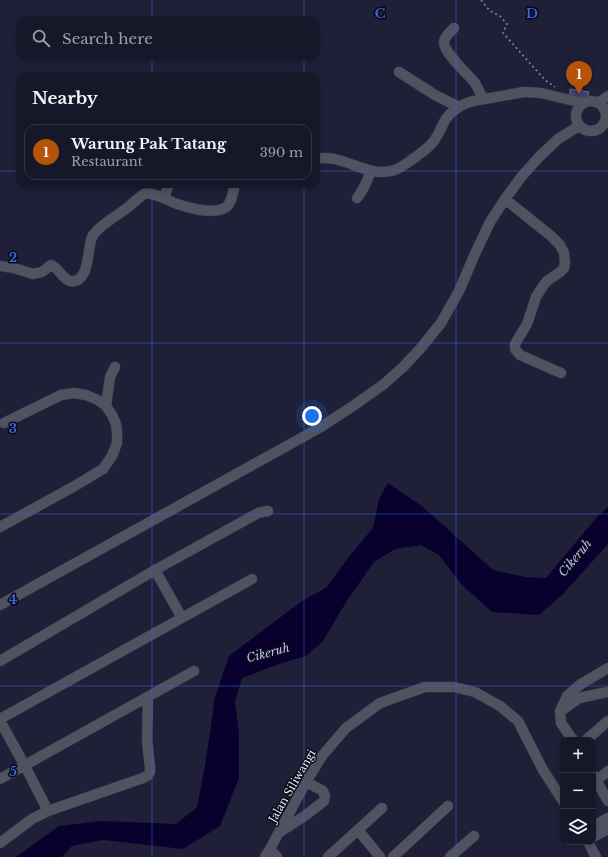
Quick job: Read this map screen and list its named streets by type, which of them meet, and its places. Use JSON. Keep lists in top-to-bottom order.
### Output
{
  "streets": {
    "street": ["Jalan Siliwangi"]
  },
  "water": ["Cikeruh"],
  "page": {
    "search": "Search here",
    "pins": "1",
    "heading": "Nearby",
    "list": [
      {
        "mark": "1",
        "name": "Warung Pak Tatang",
        "note": "Restaurant",
        "value": "390 m"
      }
    ],
    "map_buttons": ["+", "−"]
  },
  "grid": {
    "columns": ["C", "D"],
    "rows": [
      "2",
      "3",
      "4",
      "5"
    ]
  }
}
